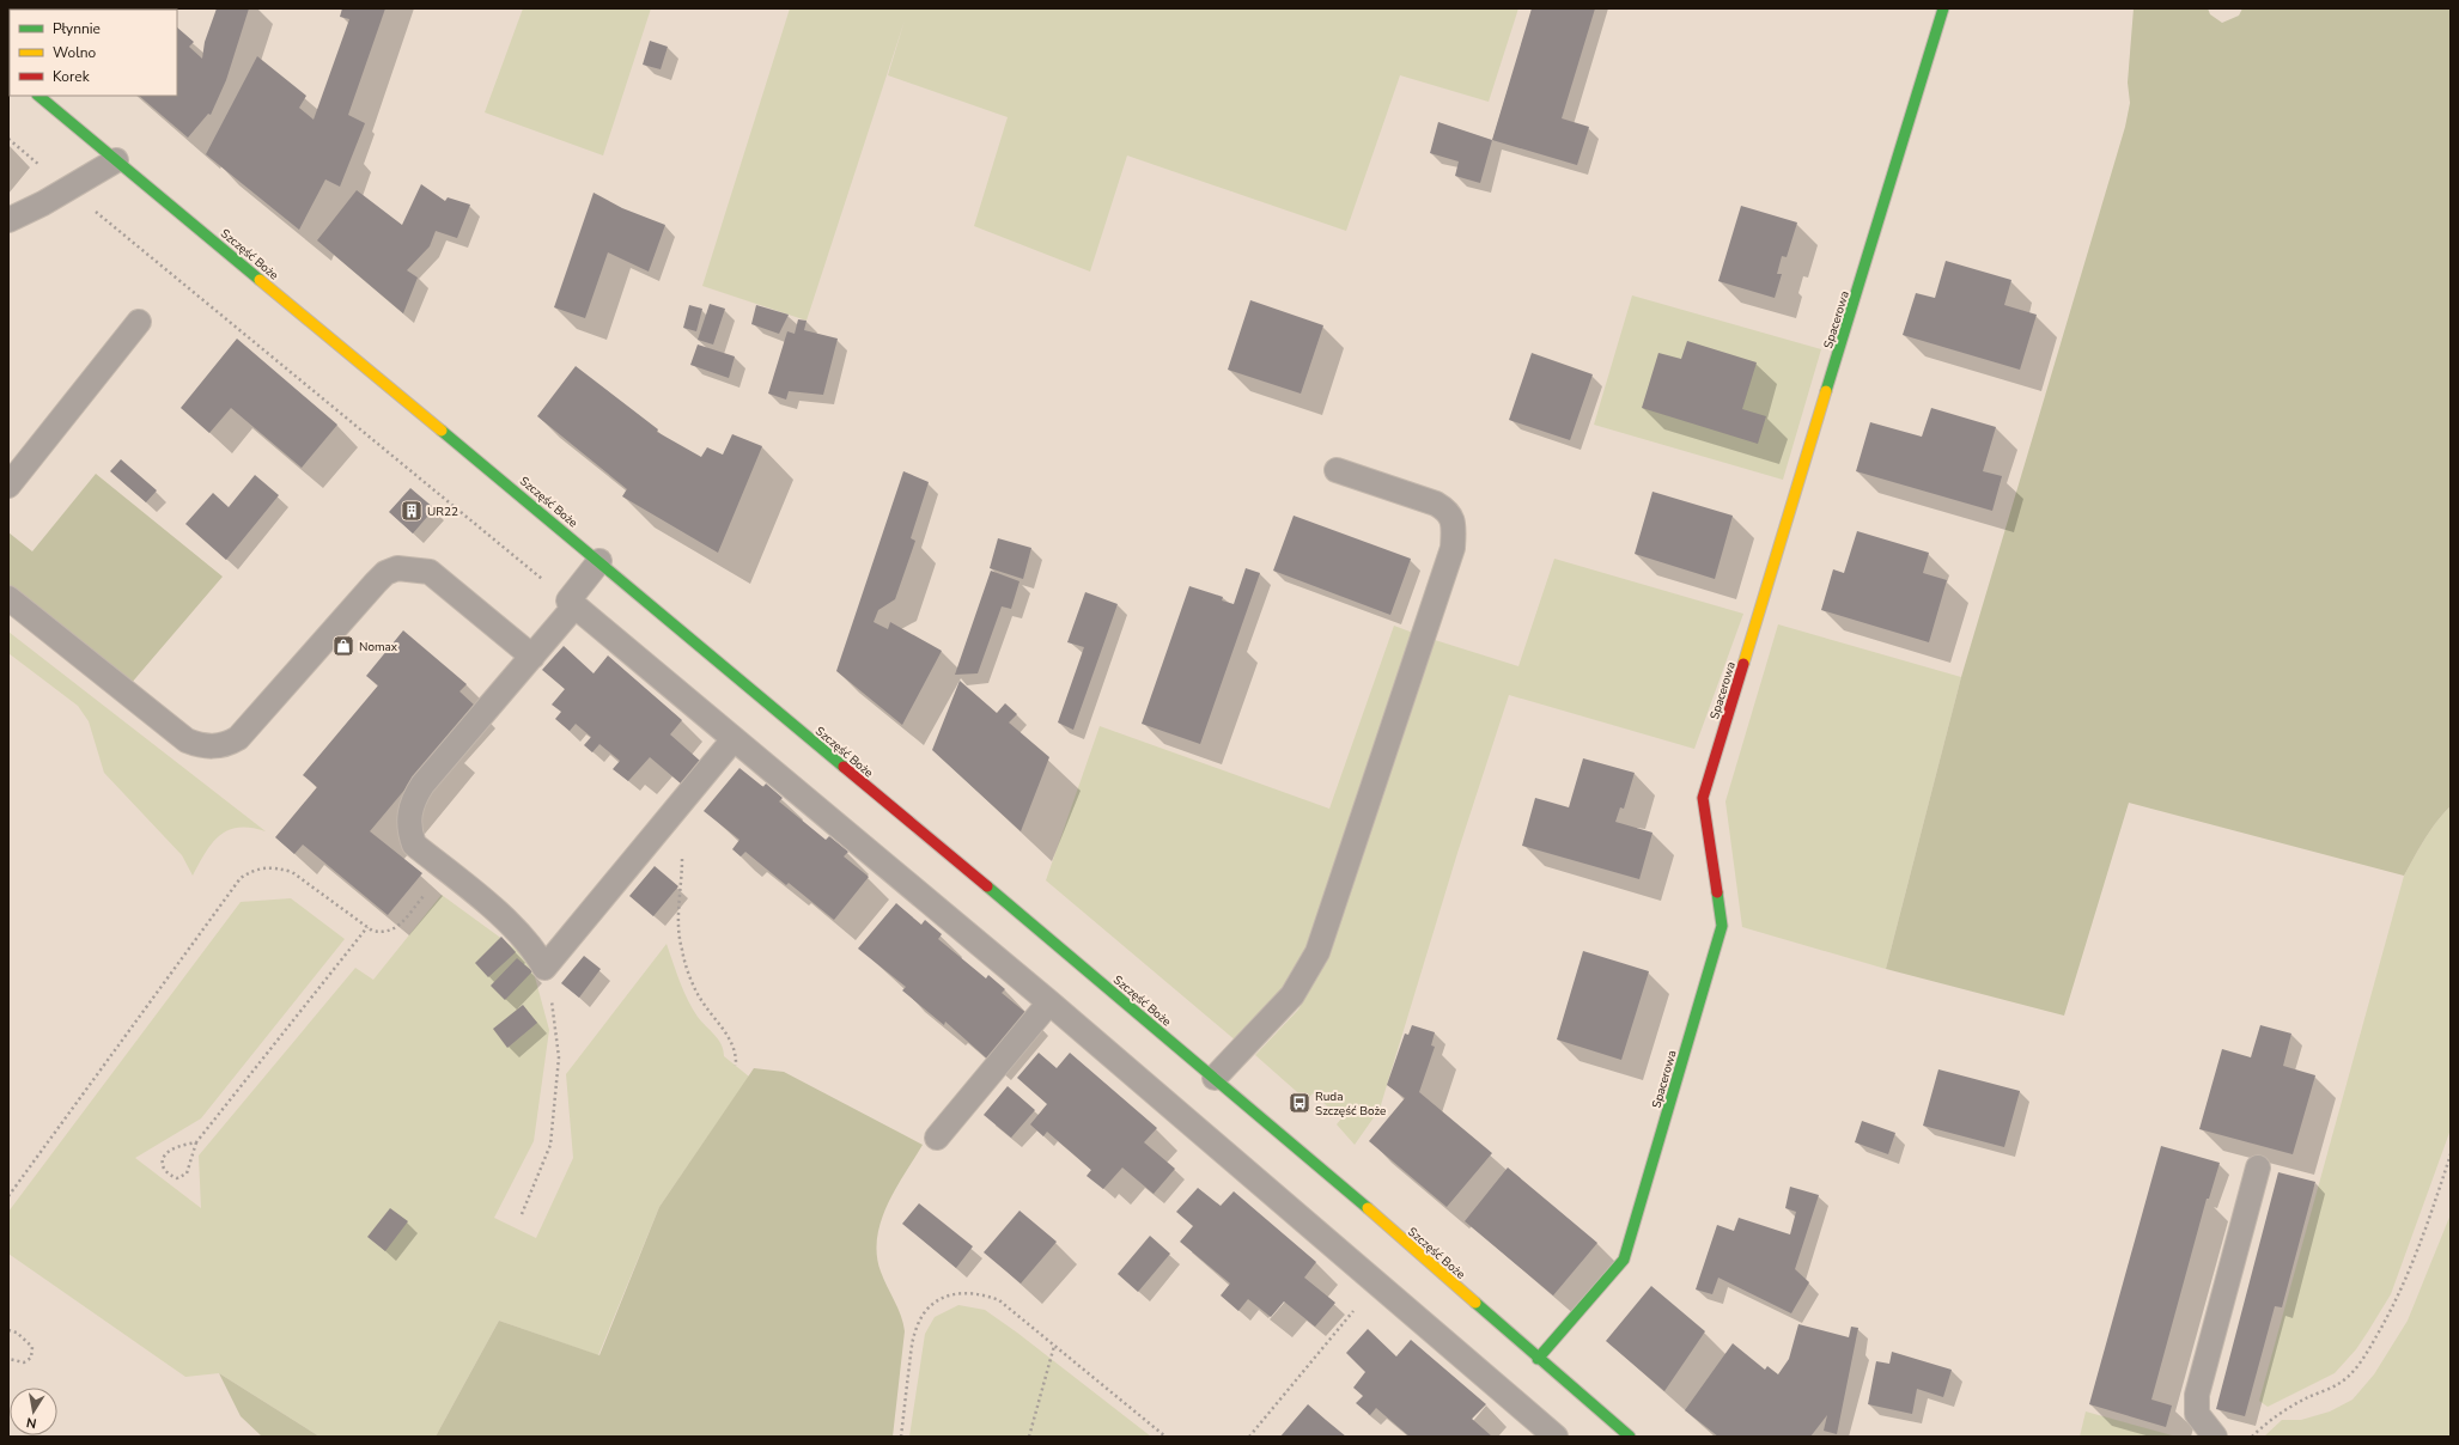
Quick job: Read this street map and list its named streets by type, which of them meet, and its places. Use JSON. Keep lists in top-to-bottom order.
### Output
{
  "streets": {
    "street": ["Szczęść Boże", "Spacerowa"]
  },
  "crossings": [
    ["Szczęść Boże", "Spacerowa"]
  ],
  "places": {
    "building": ["UR22"],
    "shop": ["Nomax"],
    "bus stop": ["Ruda Szczęść Boże"]
  },
  "legend": ["Płynnie", "Wolno", "Korek"],
  "north": "bottom"
}
